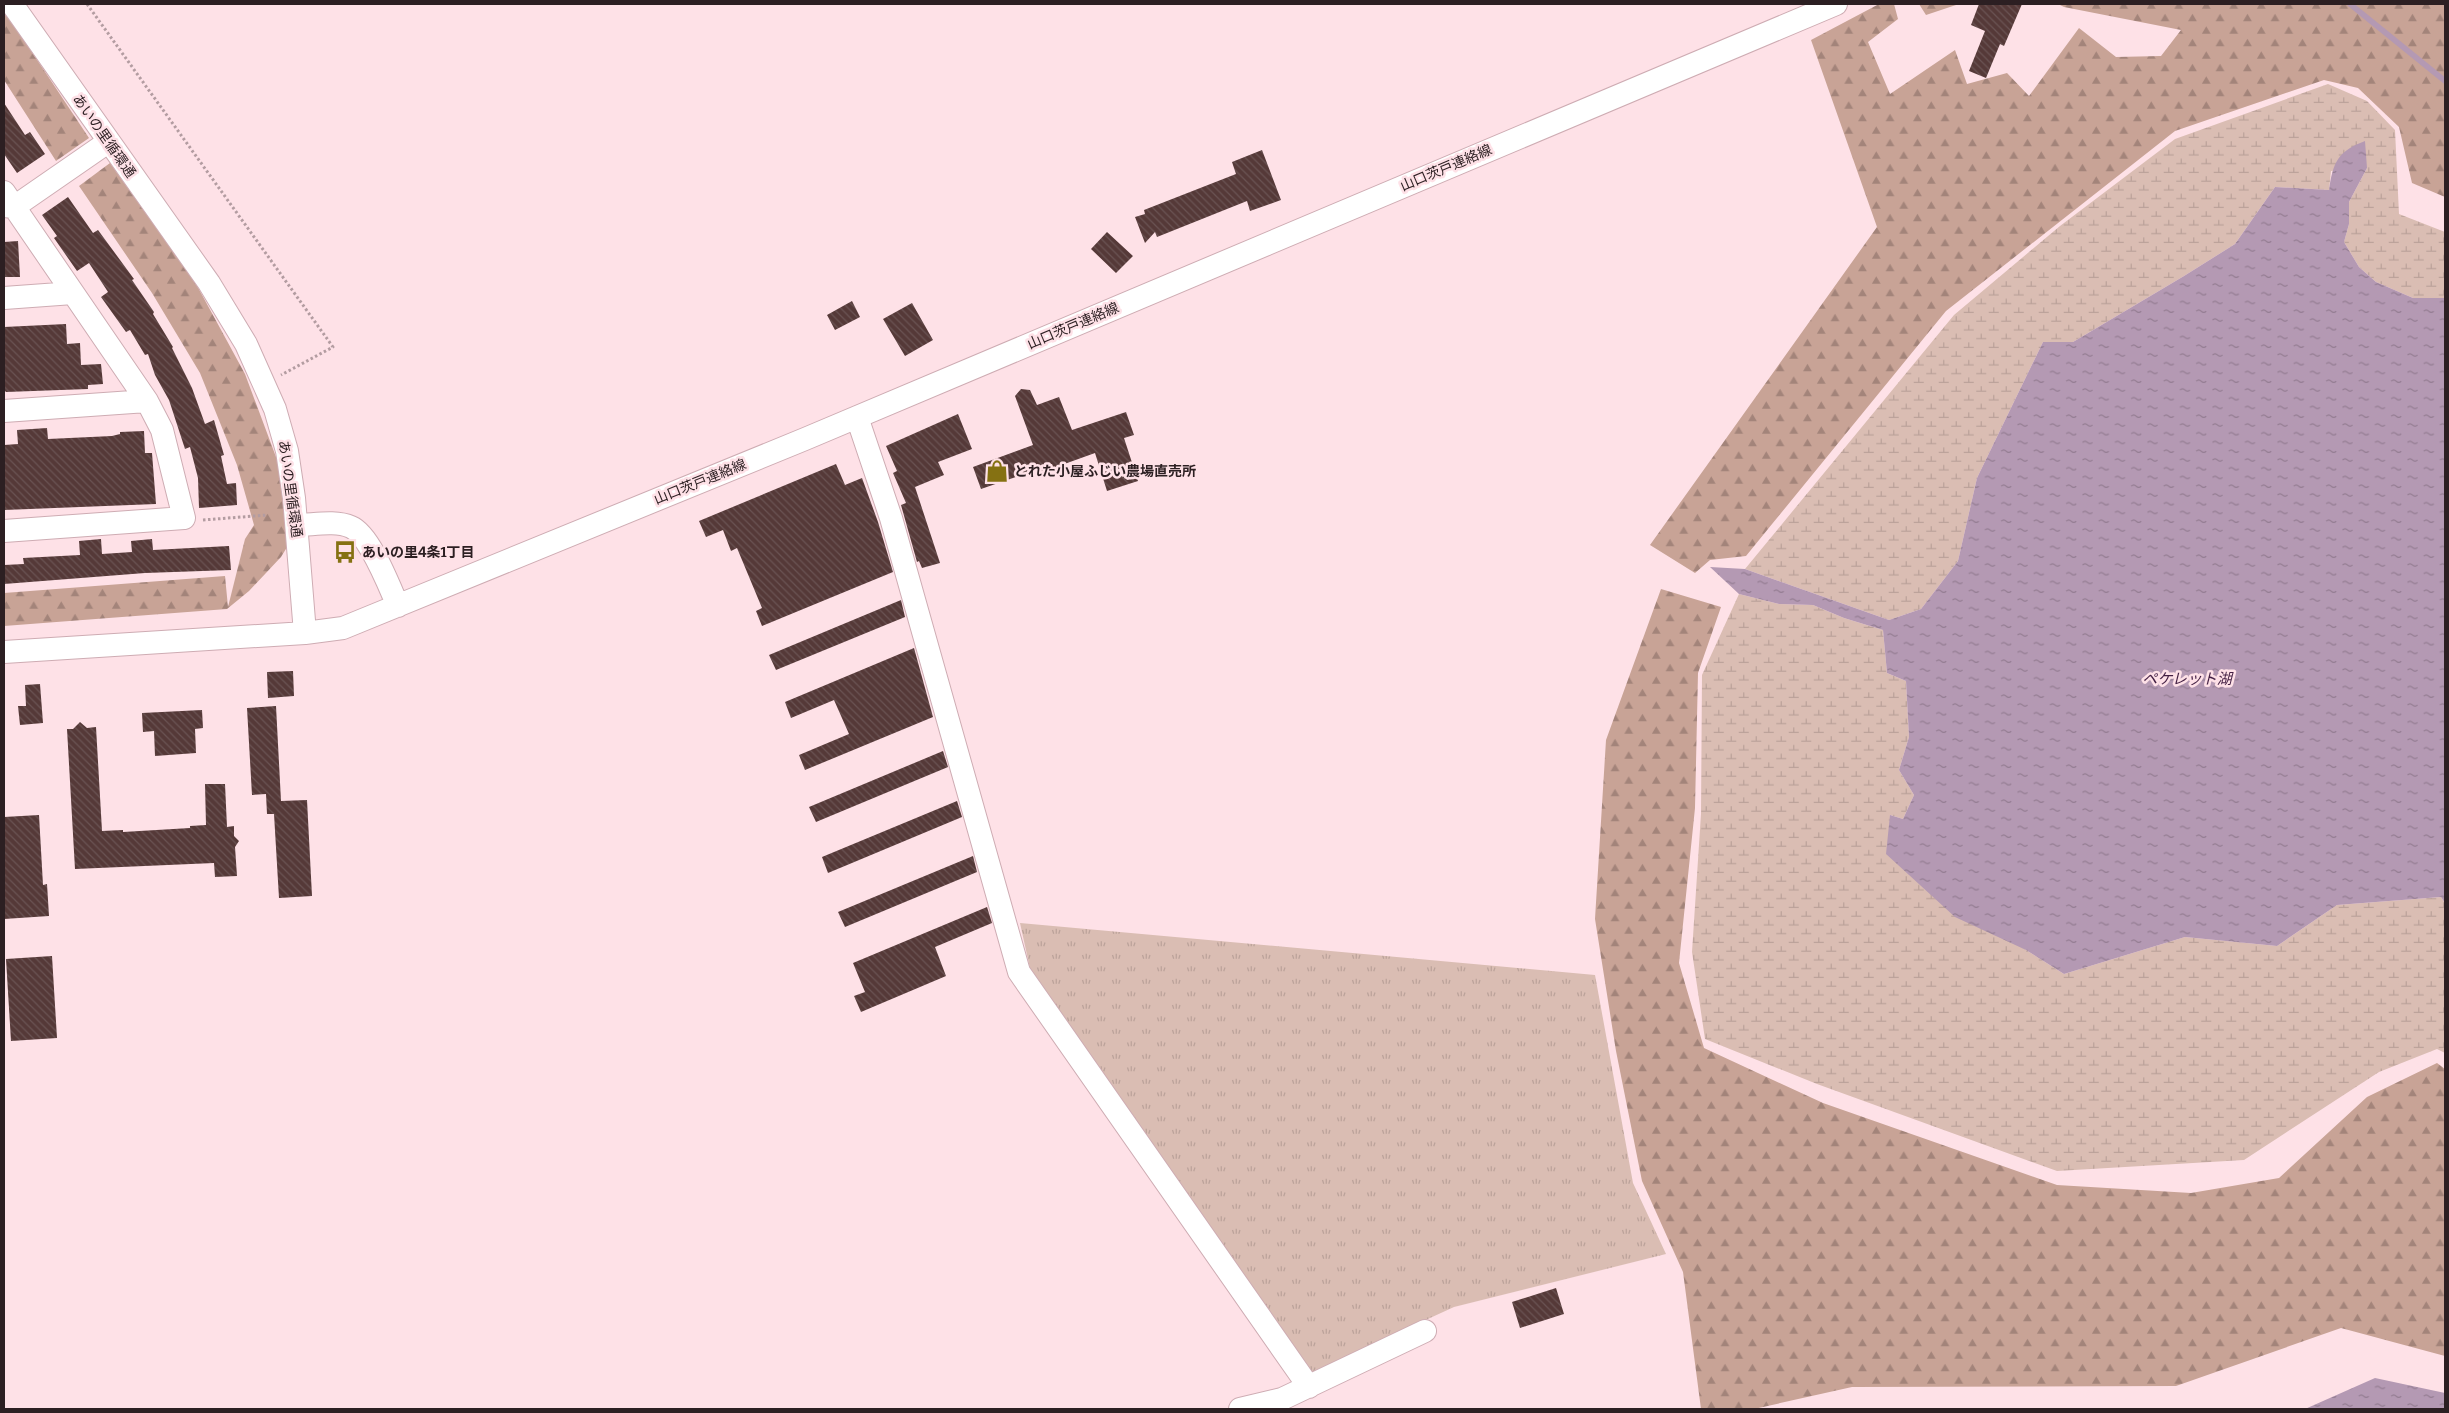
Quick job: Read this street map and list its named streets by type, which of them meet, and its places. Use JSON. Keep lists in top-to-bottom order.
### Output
{
  "streets": {
    "street": ["あいの里循環通", "山口茨戸連絡線"]
  },
  "crossings": [
    ["あいの里循環通", "山口茨戸連絡線"]
  ],
  "water": ["ペケレット湖"],
  "places": {
    "shop": ["とれた小屋ふじい農場直売所"],
    "bus stop": ["あいの里4条1丁目"]
  }
}
